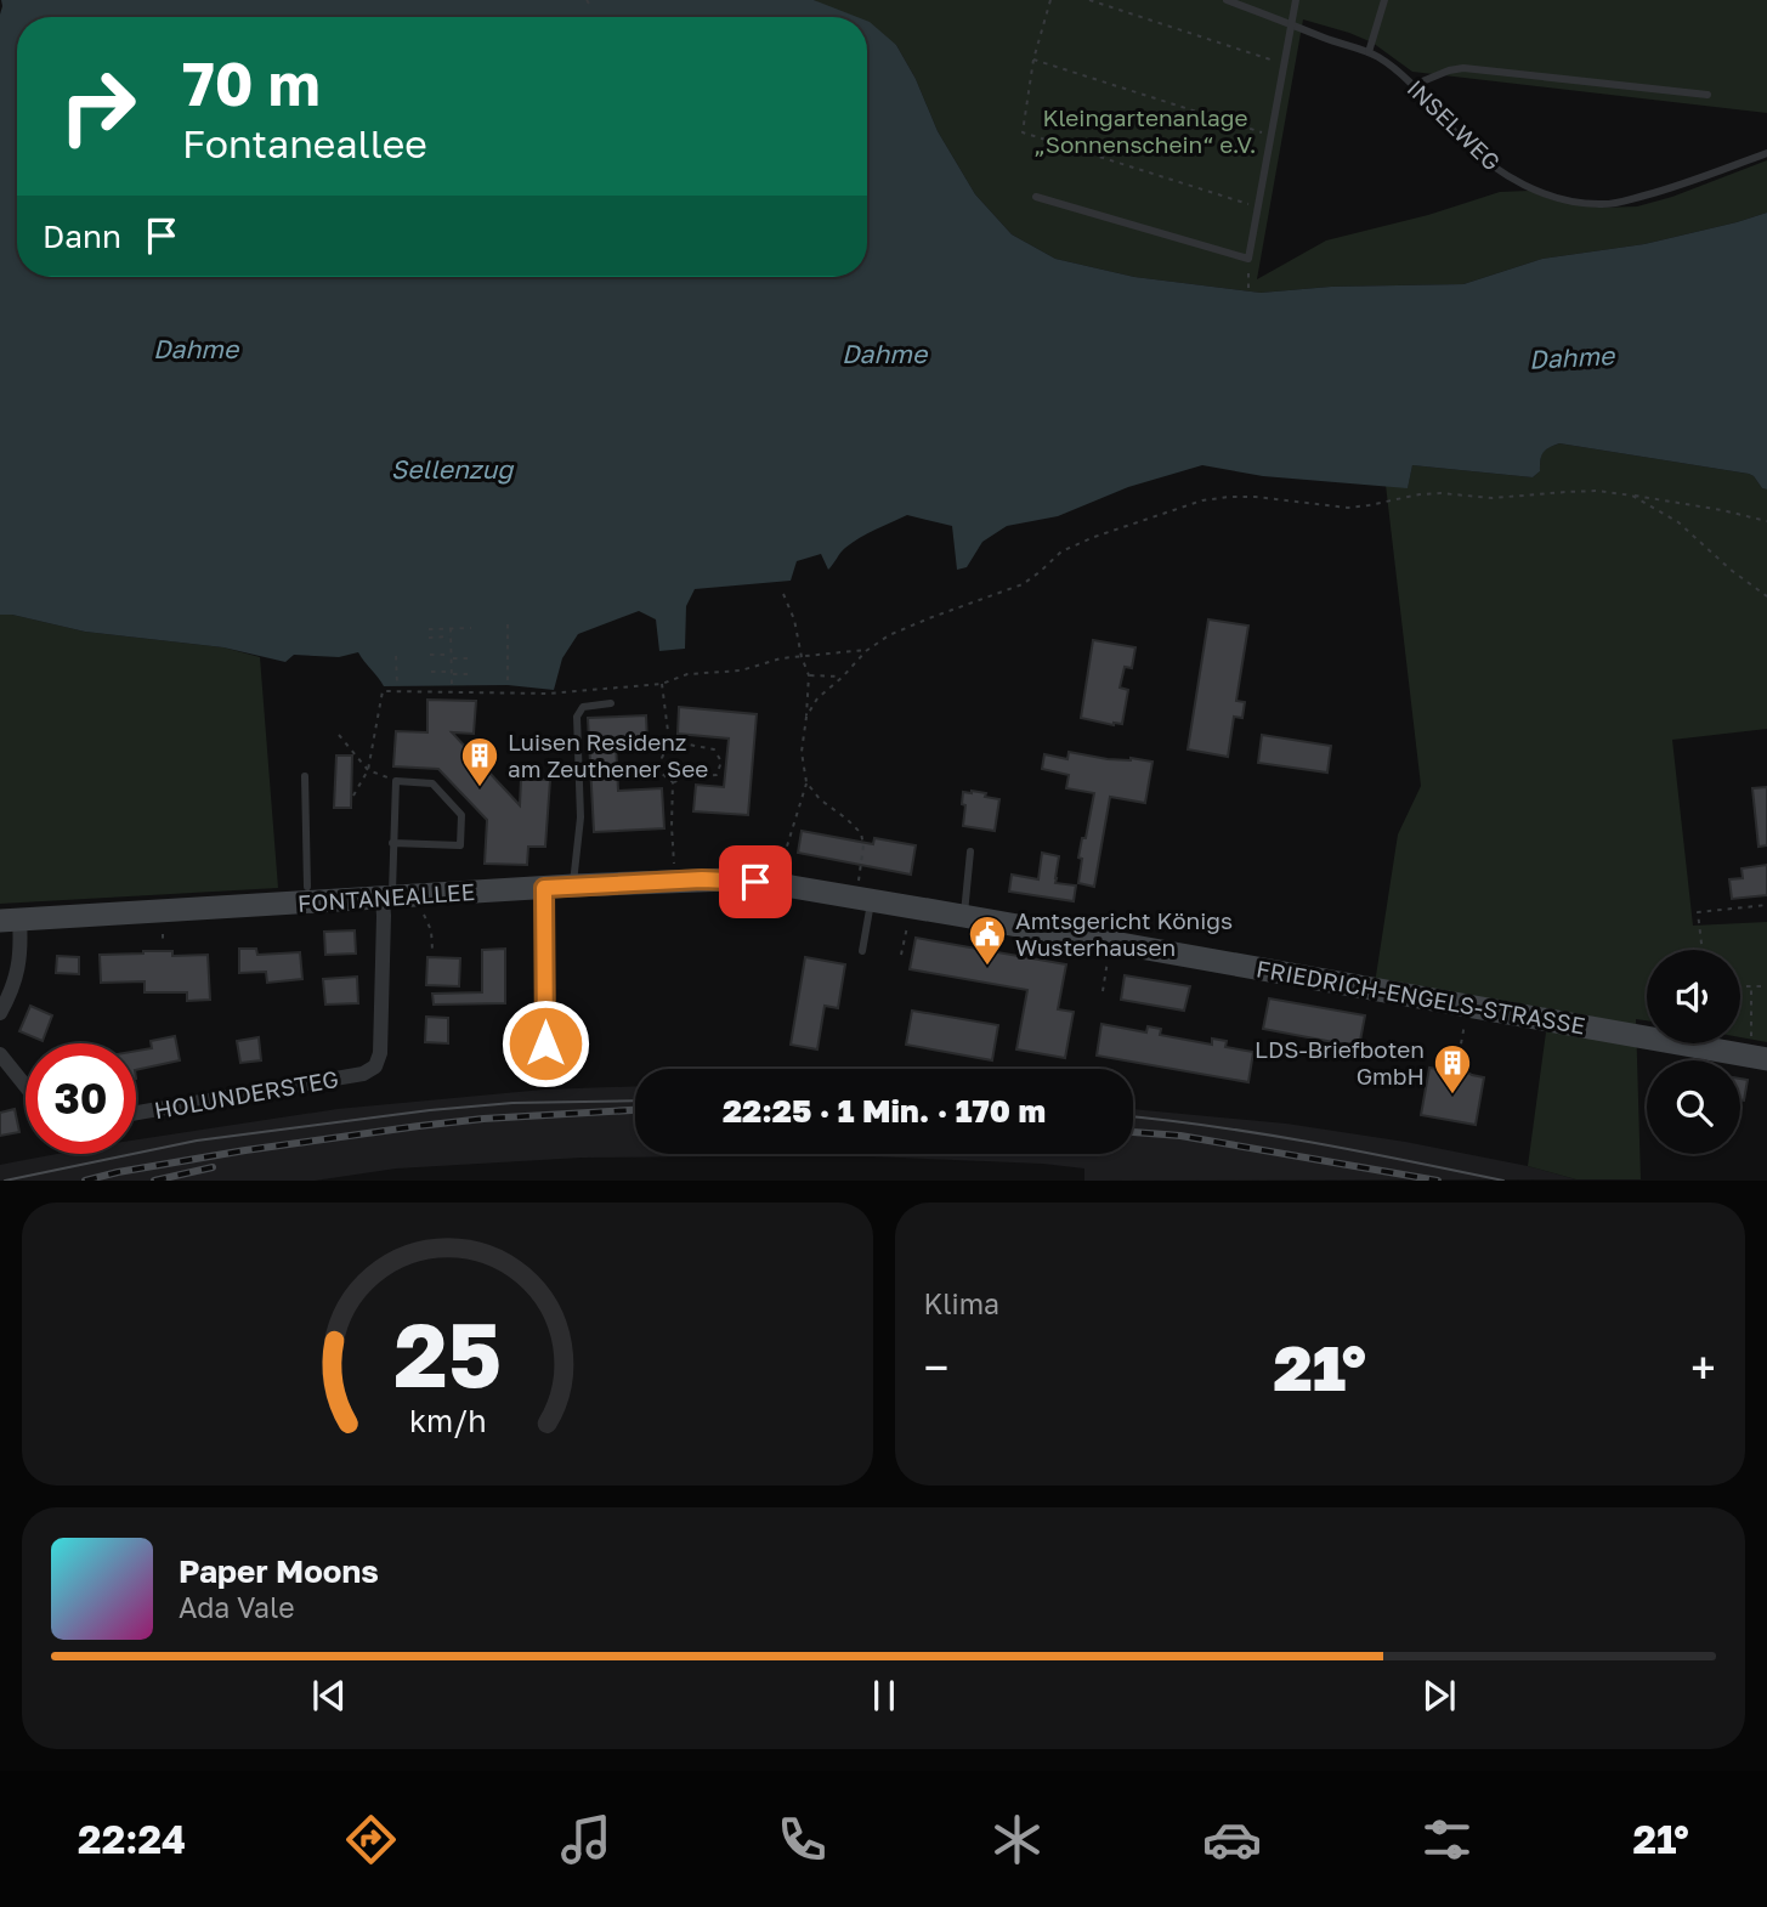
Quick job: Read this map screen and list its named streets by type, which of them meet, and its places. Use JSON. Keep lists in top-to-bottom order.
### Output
{
  "streets": {
    "main road": ["FONTANEALLEE", "FRIEDRICH-ENGELS-STRASSE"],
    "street": ["HOLUNDERSTEG"],
    "lane": ["INSELWEG"]
  },
  "crossings": [
    ["FONTANEALLEE", "FRIEDRICH-ENGELS-STRASSE"],
    ["FONTANEALLEE", "HOLUNDERSTEG"]
  ],
  "water": ["Dahme", "Sellenzug"],
  "parks": ["Kleingartenanlage „Sonnenschein“ e.V."],
  "places": {
    "building": ["Luisen Residenz am Zeuthener See", "LDS-Briefboten GmbH"],
    "public building": ["Amtsgericht Königs Wusterhausen"]
  },
  "page": {
    "turn": ["70 m", "Fontaneallee"],
    "then": "Dann",
    "limit": "30",
    "trip": "22:25 · 1 Min. · 170 m",
    "tile": "Klima",
    "heat": ["−", "21°", "+"],
    "song": ["Paper Moons", "Ada Vale"],
    "tabs": ["22:24", "21°"],
    "gauge": ["25", "km/h"]
  }
}
